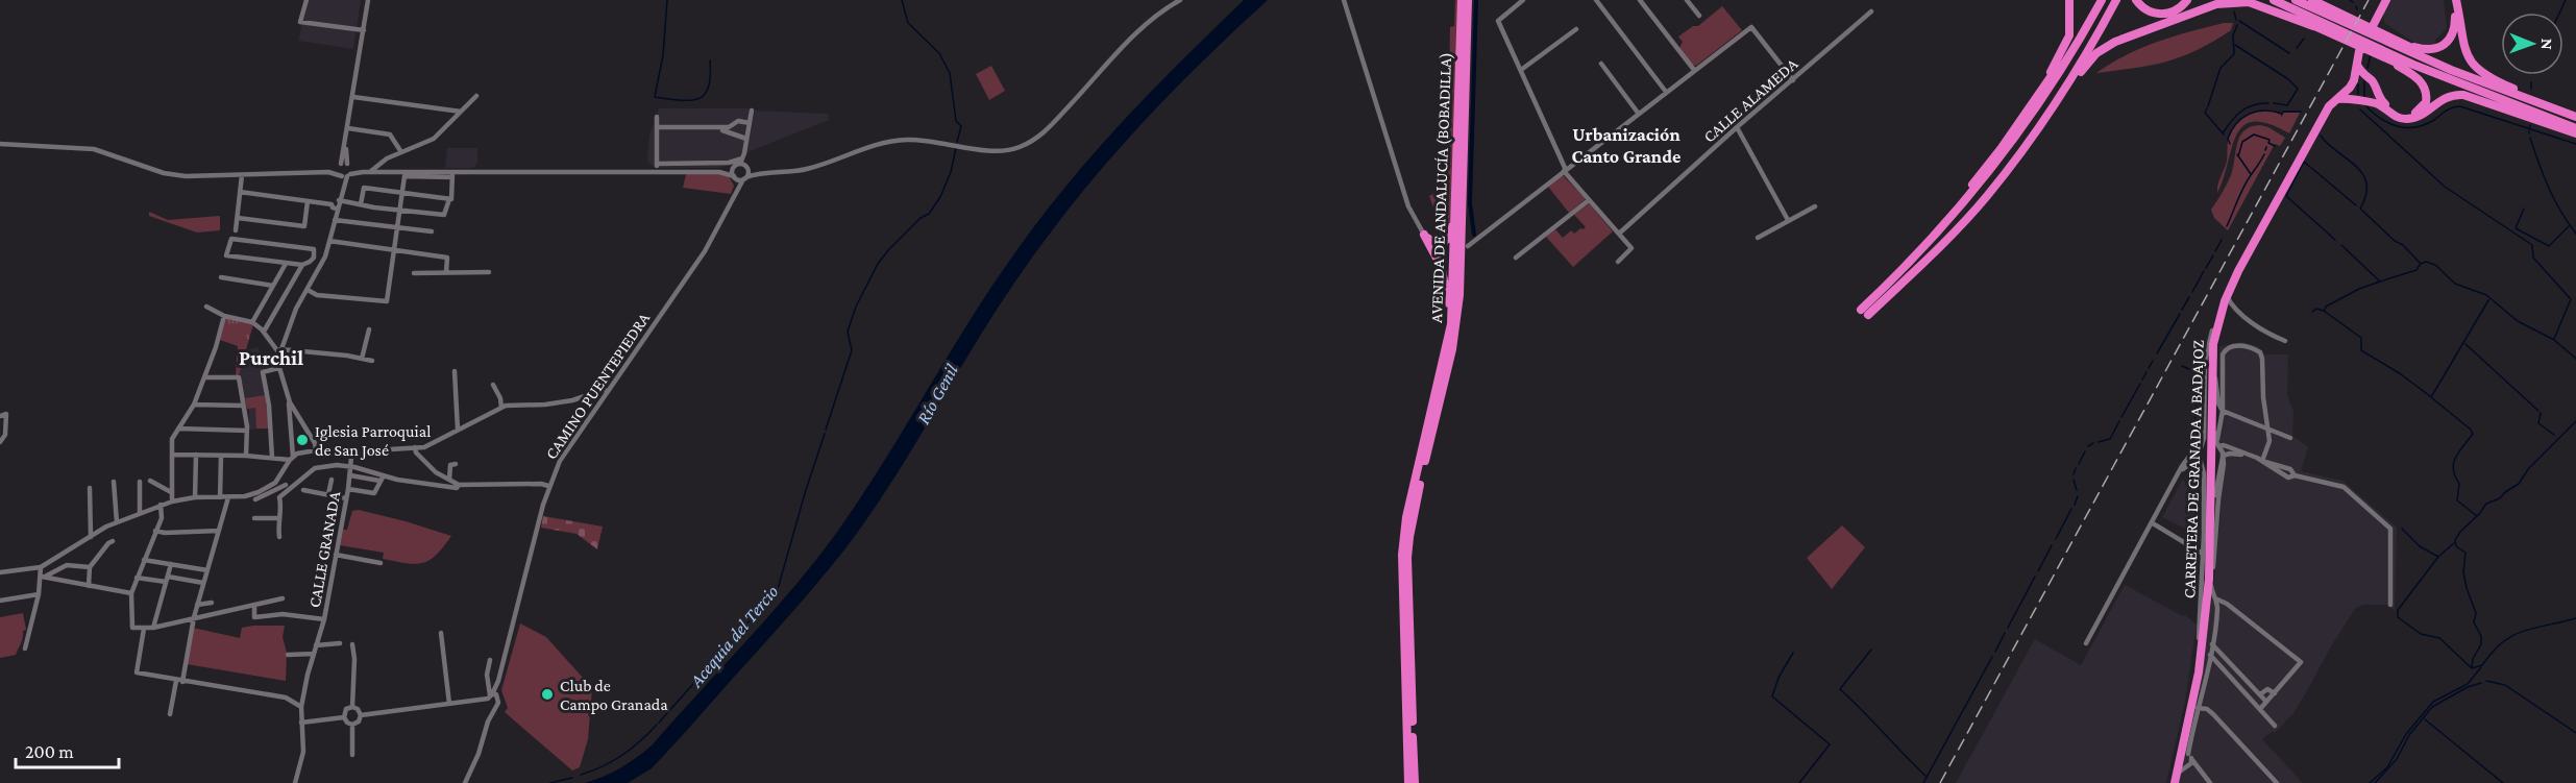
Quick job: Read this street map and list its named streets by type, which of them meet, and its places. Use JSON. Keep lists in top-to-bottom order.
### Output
{
  "streets": {
    "highway": ["AVENIDA DE ANDALUCÍA (BOBADILLA)", "CARRETERA DE GRANADA A BADAJOZ"],
    "street": ["CALLE ALAMEDA", "CAMINO PUENTEPIEDRA", "CALLE GRANADA"]
  },
  "districts": ["Urbanización Canto Grande", "Purchil"],
  "water": ["Río Genil", "Acequia del Tercio"],
  "places": ["Iglesia Parroquial de San José", "Club de Campo Granada"],
  "scale_bar": "200 m",
  "north": "right"
}
